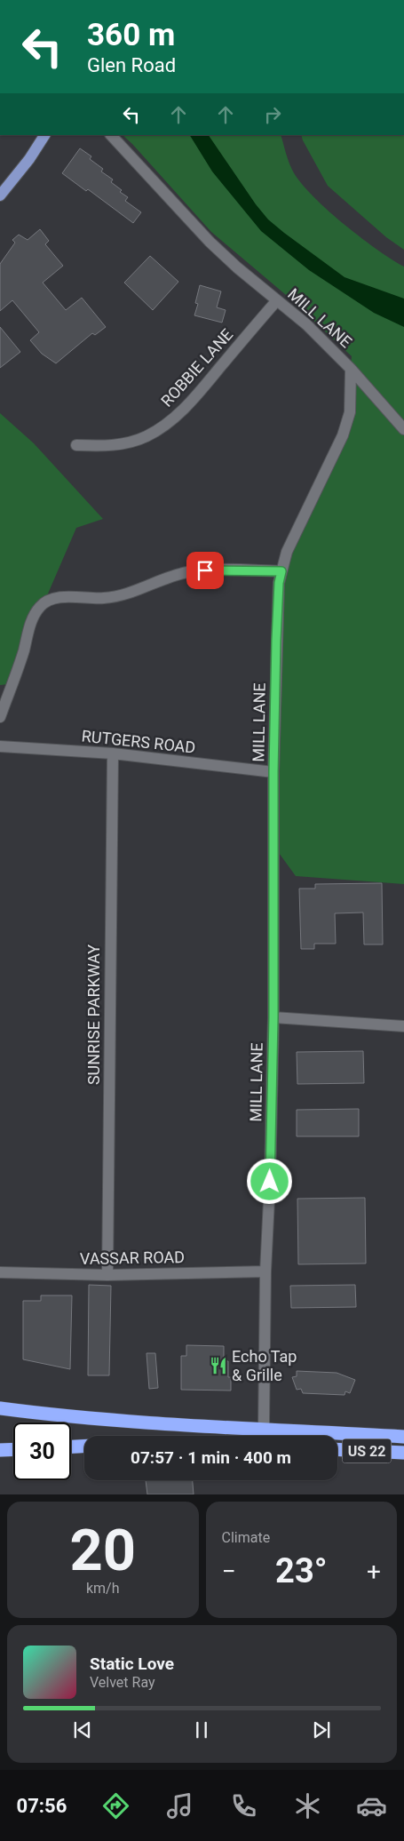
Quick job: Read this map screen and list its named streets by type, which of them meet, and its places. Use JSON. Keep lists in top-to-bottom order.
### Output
{
  "streets": {
    "highway": ["US 22"],
    "street": [
      "MILL LANE",
      "ROBBIE LANE",
      "RUTGERS ROAD",
      "SUNRISE PARKWAY",
      "VASSAR ROAD"
    ]
  },
  "crossings": [
    ["MILL LANE", "ROBBIE LANE"],
    ["MILL LANE", "RUTGERS ROAD"],
    ["MILL LANE", "VASSAR ROAD"],
    ["MILL LANE", "US 22"],
    ["RUTGERS ROAD", "SUNRISE PARKWAY"],
    ["SUNRISE PARKWAY", "VASSAR ROAD"]
  ],
  "places": {
    "restaurant": ["Echo Tap & Grille"]
  },
  "page": {
    "turn": ["360 m", "Glen Road"],
    "limit": "30",
    "trip": "07:57 · 1 min · 400 m",
    "tile": [
      ["20", "km/h"],
      "Climate"
    ],
    "heat": ["−", "23°", "+"],
    "song": ["Static Love", "Velvet Ray"],
    "tabs": "07:56"
  }
}
